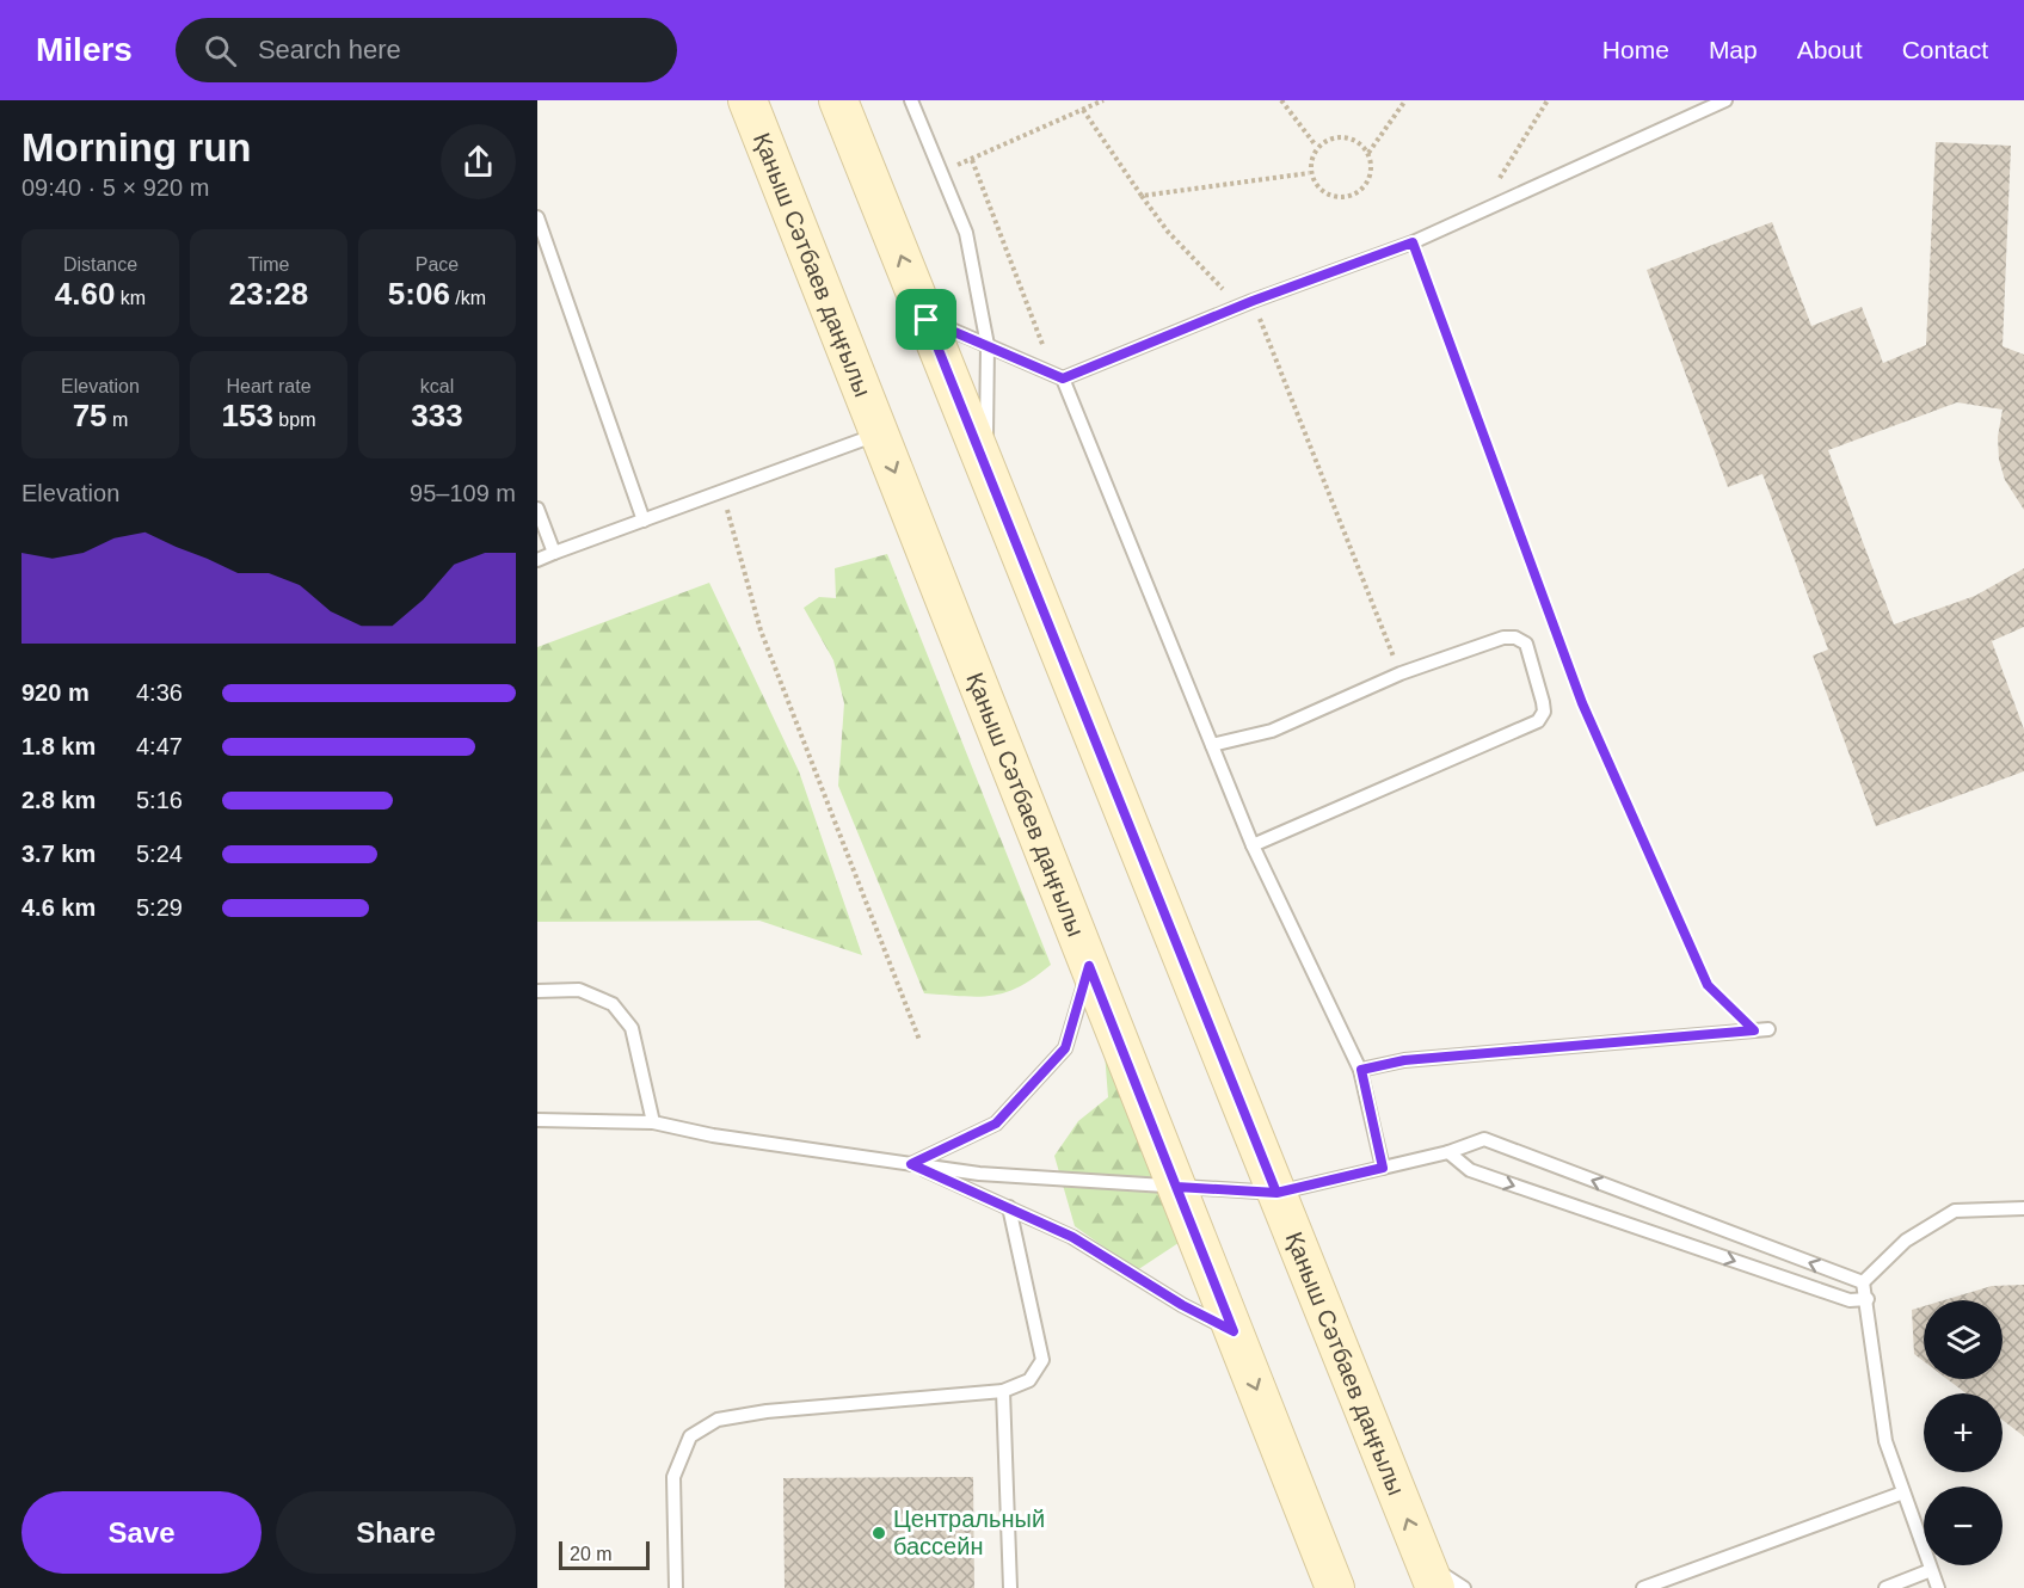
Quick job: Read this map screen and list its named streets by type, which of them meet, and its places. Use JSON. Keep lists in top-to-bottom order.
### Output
{
  "streets": {
    "main road": ["Қаныш Сәтбаев даңғылы"]
  },
  "places": ["Центральный бассейн"],
  "scale_bar": "20 m",
  "page": {
    "header": "Milers",
    "search": "Search here",
    "nav": [
      "Home",
      "Map",
      "About",
      "Contact"
    ],
    "heading": ["Morning run", "09:40 · 5 × 920 m"],
    "stats": [
      ["Distance", "4.60 km"],
      ["Time", "23:28"],
      ["Pace", "5:06 /km"],
      ["Elevation", "75 m"],
      ["Heart rate", "153 bpm"],
      ["kcal", "333"]
    ],
    "chart": ["Elevation", "95–109 m"],
    "list": [
      {
        "name": "920 m",
        "note": "4:36"
      },
      {
        "name": "1.8 km",
        "note": "4:47"
      },
      {
        "name": "2.8 km",
        "note": "5:16"
      },
      {
        "name": "3.7 km",
        "note": "5:24"
      },
      {
        "name": "4.6 km",
        "note": "5:29"
      }
    ],
    "map_buttons": ["+", "−"],
    "buttons": ["Save", "Share"],
    "scale": "20 m"
  }
}
